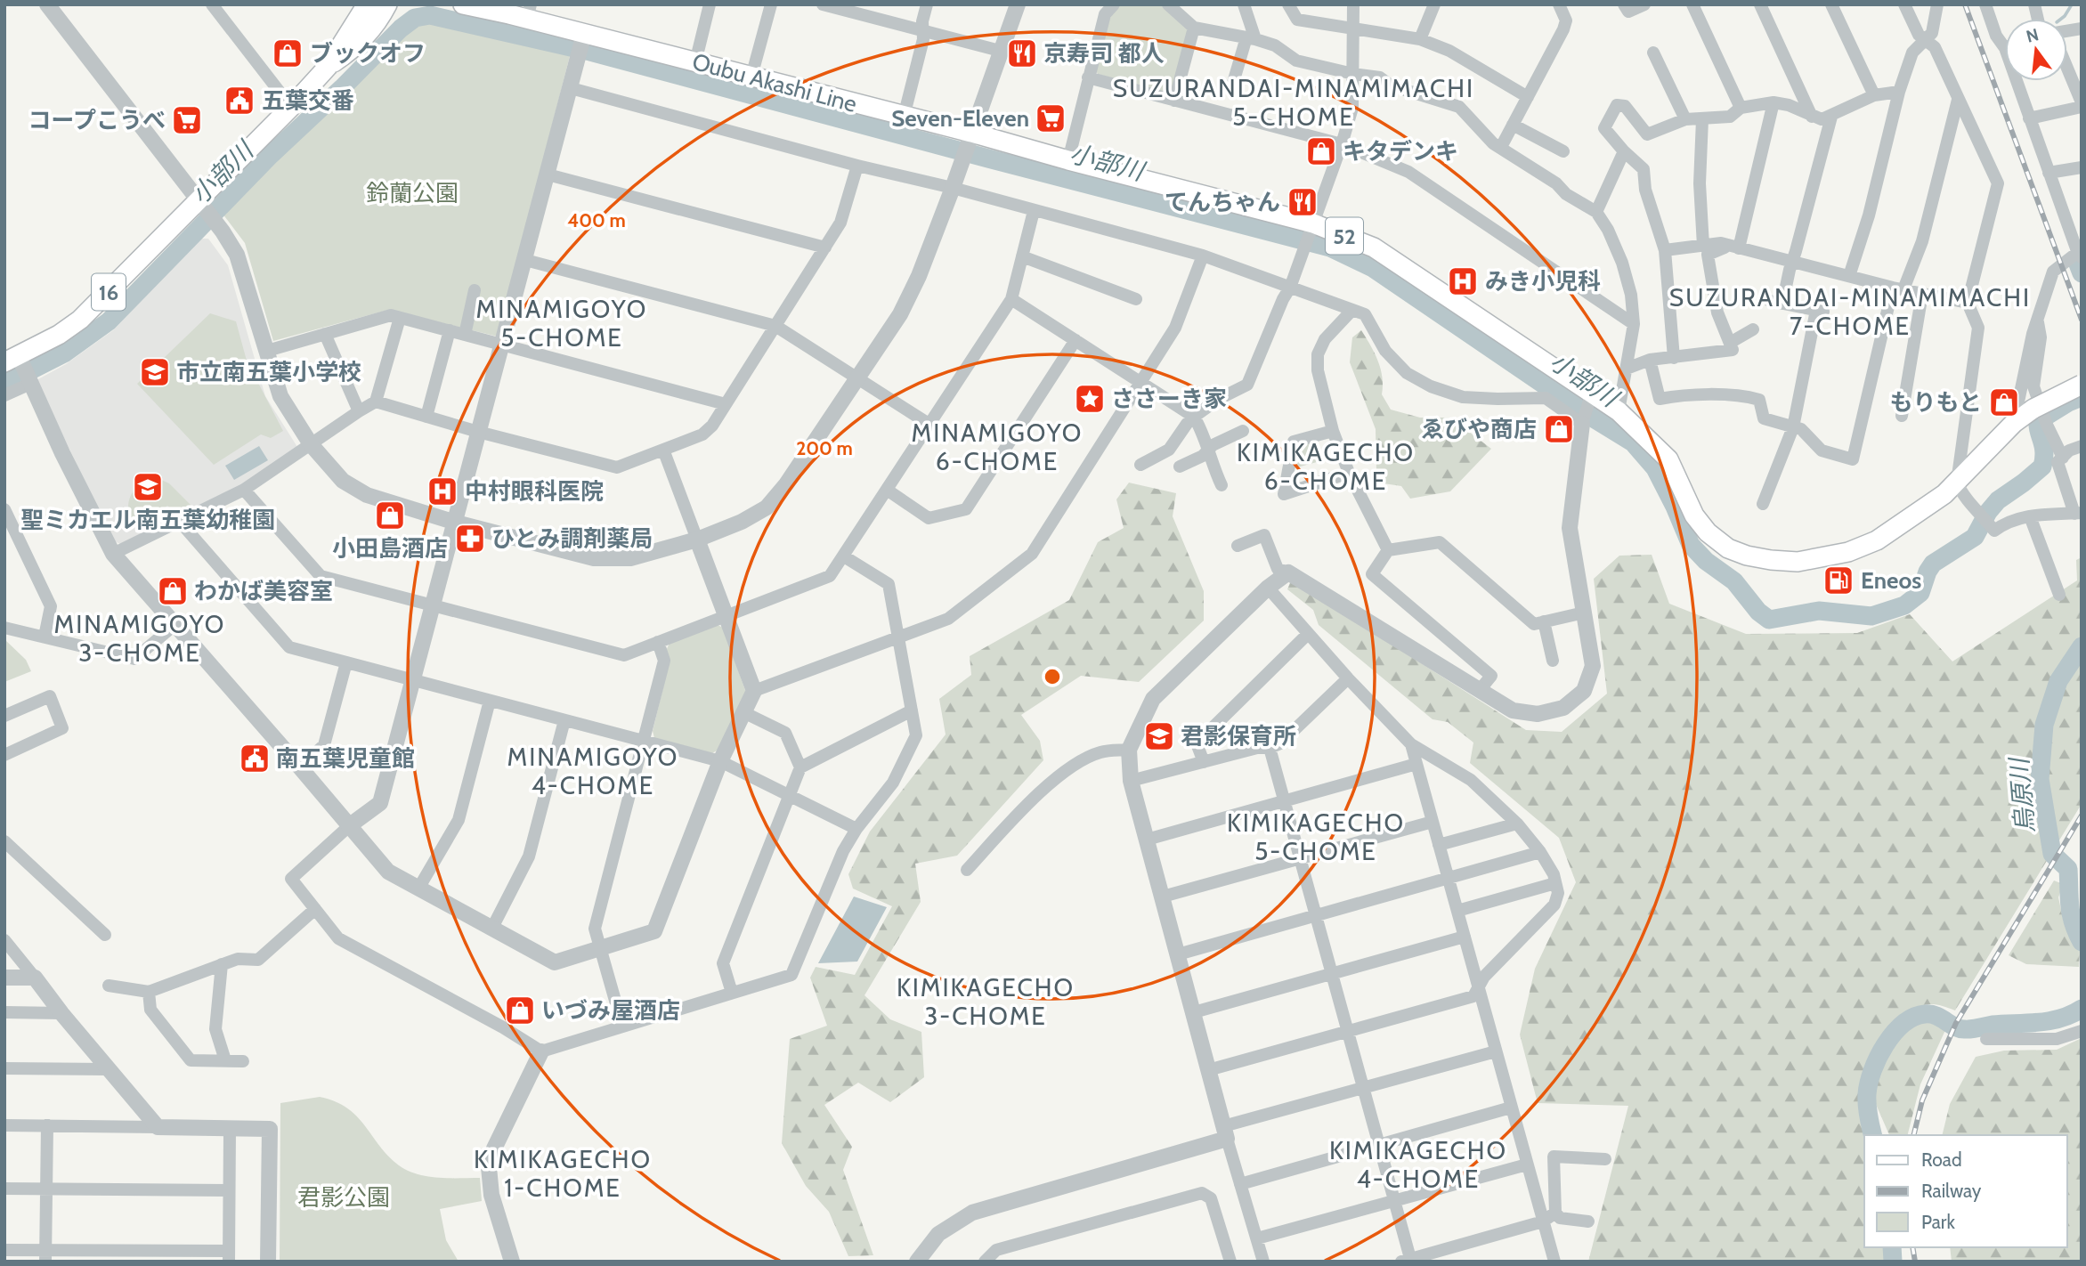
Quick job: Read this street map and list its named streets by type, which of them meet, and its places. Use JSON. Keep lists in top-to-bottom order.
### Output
{
  "streets": {
    "main road": ["Oubu Akashi Line", "52", "16"]
  },
  "districts": [
    "SUZURANDAI-MINAMIMACHI 5-CHOME",
    "SUZURANDAI-MINAMIMACHI 7-CHOME",
    "MINAMIGOYO 5-CHOME",
    "MINAMIGOYO 6-CHOME",
    "KIMIKAGECHO 6-CHOME",
    "MINAMIGOYO 3-CHOME",
    "MINAMIGOYO 4-CHOME",
    "KIMIKAGECHO 5-CHOME",
    "KIMIKAGECHO 3-CHOME",
    "KIMIKAGECHO 4-CHOME",
    "KIMIKAGECHO 1-CHOME"
  ],
  "water": ["小部川", "烏原川"],
  "parks": ["鈴蘭公園", "君影公園"],
  "places": {
    "shop": [
      "ブックオフ",
      "キタデンキ",
      "もりもと",
      "ゑびや商店",
      "小田島酒店",
      "わかば美容室",
      "いづみ屋酒店"
    ],
    "restaurant": ["京寿司 都人", "てんちゃん"],
    "public building": ["五葉交番", "南五葉児童館"],
    "supermarket": ["Seven-Eleven", "コープこうべ"],
    "hospital": ["みき小児科", "中村眼科医院"],
    "school or university": ["市立南五葉小学校", "聖ミカエル南五葉幼稚園", "君影保育所"],
    "place": ["ささーき家"],
    "pharmacy": ["ひとみ調剤薬局"],
    "fuel station": ["Eneos"]
  },
  "legend": ["Road", "Railway", "Park"],
  "north": "top",
  "rings": ["400 m", "200 m"]
}
